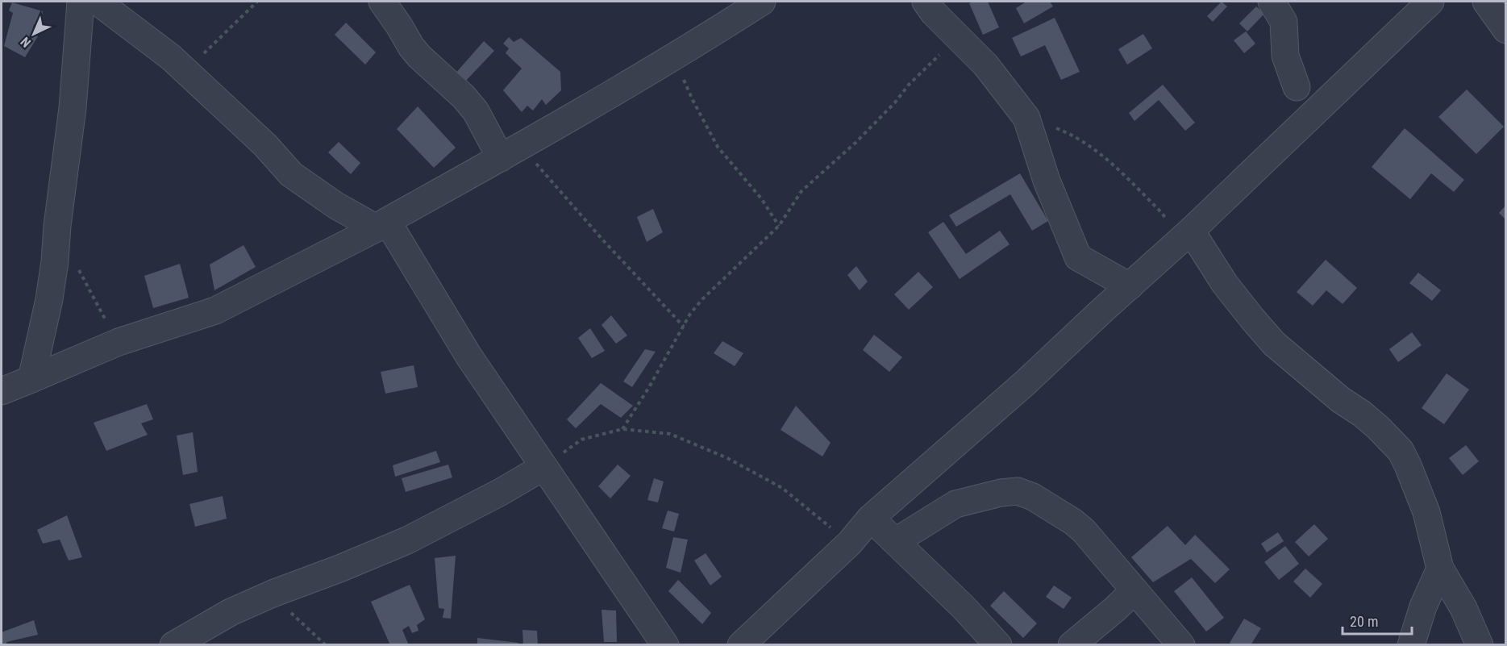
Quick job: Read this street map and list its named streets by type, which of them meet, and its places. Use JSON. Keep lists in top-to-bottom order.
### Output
{
  "scale_bar": "20 m",
  "north": "bottom left"
}
